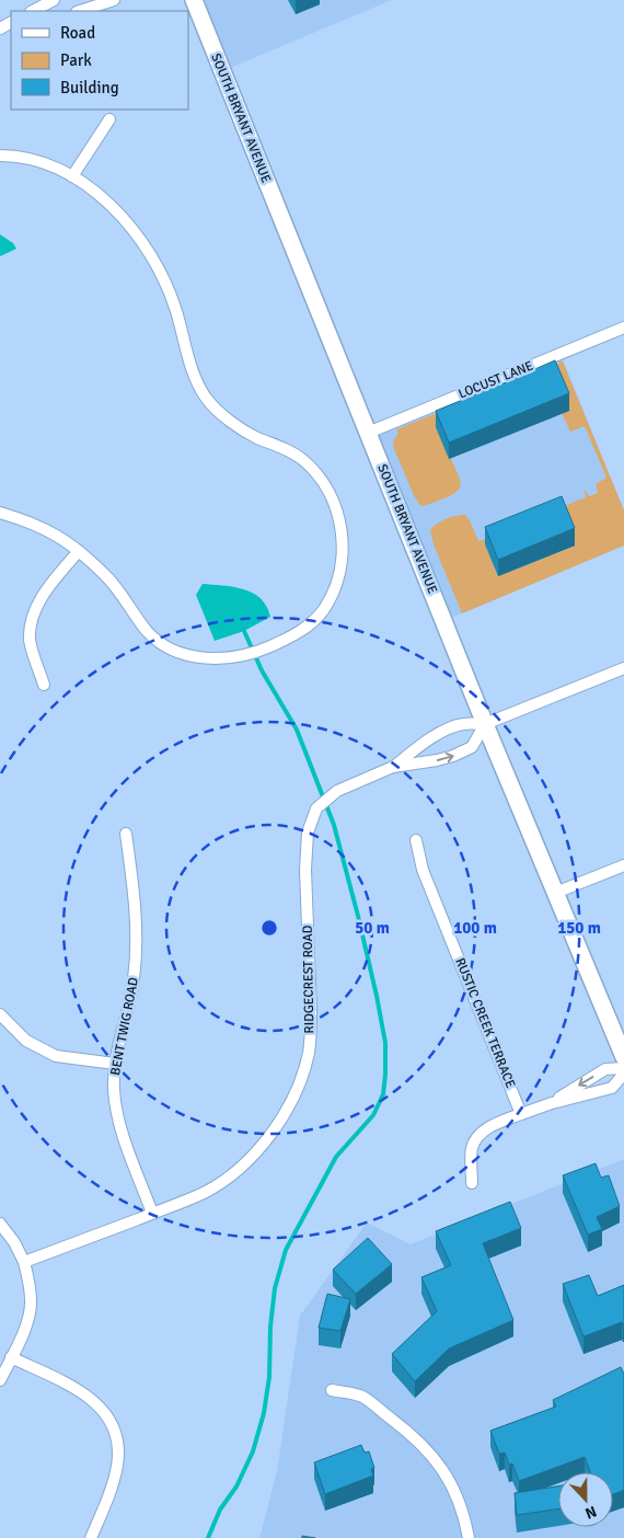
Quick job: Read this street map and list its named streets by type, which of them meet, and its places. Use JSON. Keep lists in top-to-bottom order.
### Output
{
  "streets": {
    "street": [
      "SOUTH BRYANT AVENUE",
      "LOCUST LANE",
      "RIDGECREST ROAD",
      "RUSTIC CREEK TERRACE",
      "BENT TWIG ROAD"
    ]
  },
  "crossings": [
    ["SOUTH BRYANT AVENUE", "LOCUST LANE"],
    ["SOUTH BRYANT AVENUE", "RIDGECREST ROAD"],
    ["RIDGECREST ROAD", "BENT TWIG ROAD"]
  ],
  "legend": ["Road", "Park", "Building"],
  "north": "bottom",
  "rings": ["50 m", "100 m", "150 m"]
}
